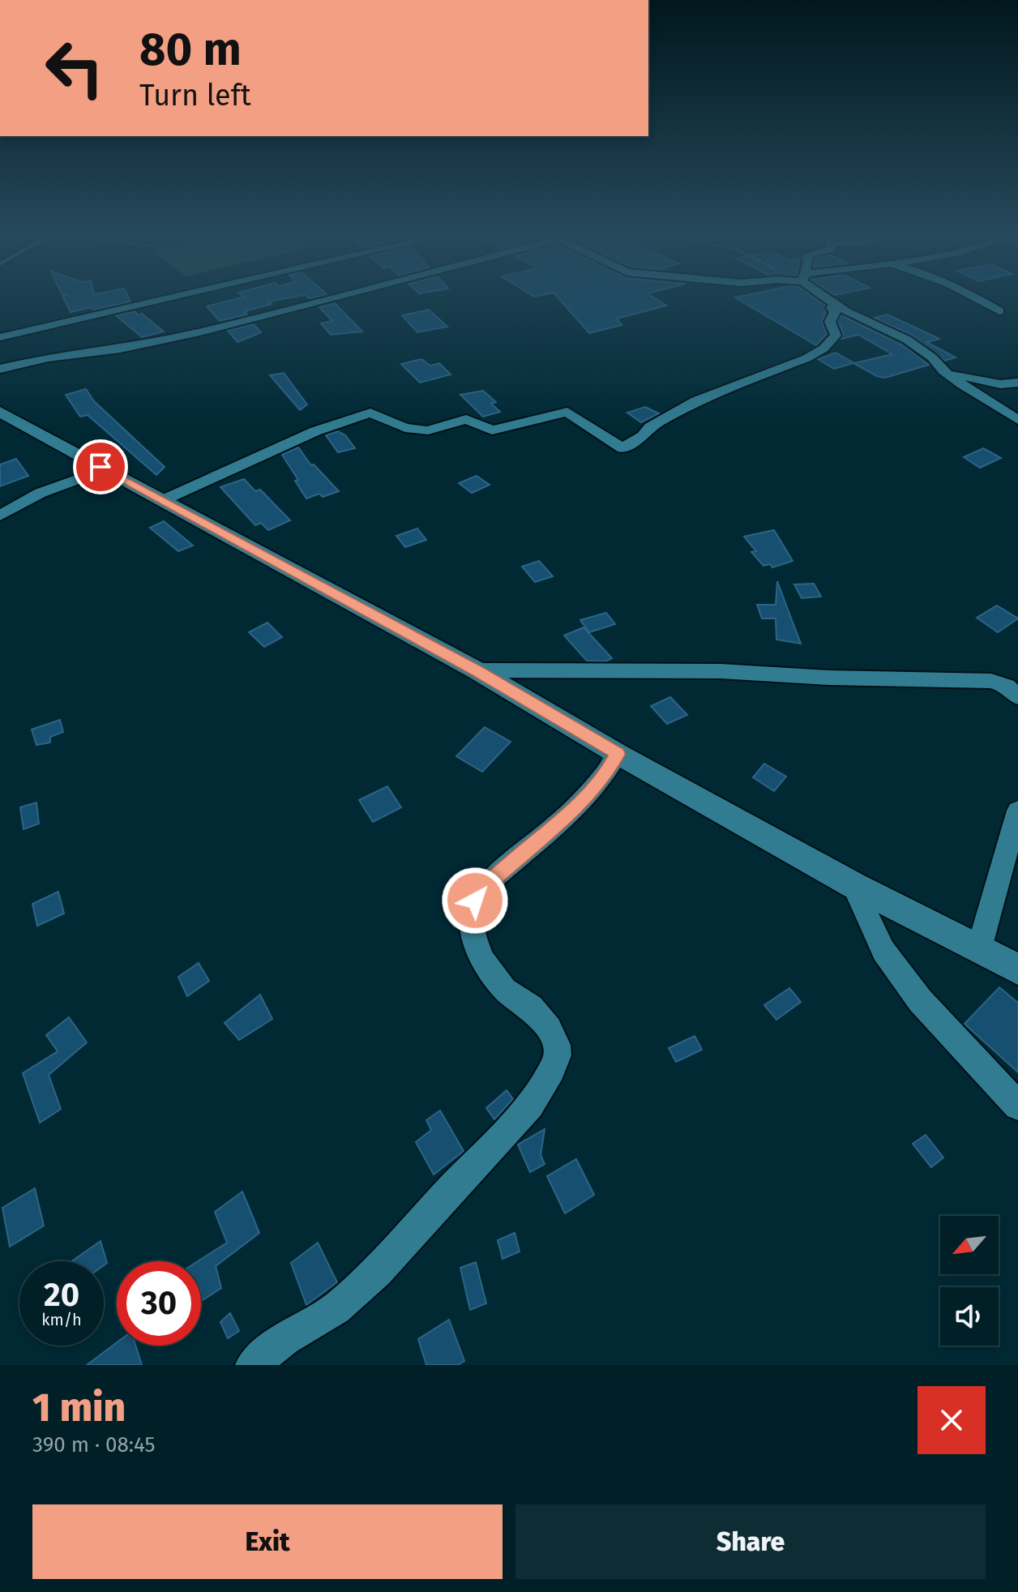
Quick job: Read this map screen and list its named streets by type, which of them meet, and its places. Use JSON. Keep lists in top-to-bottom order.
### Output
{
  "north": "bottom left",
  "page": {
    "turn": ["80 m", "Turn left"],
    "speed": "20 km/h",
    "limit": "30",
    "heading": ["1 min", "390 m · 08:45"],
    "buttons": ["Exit", "Share"]
  }
}
